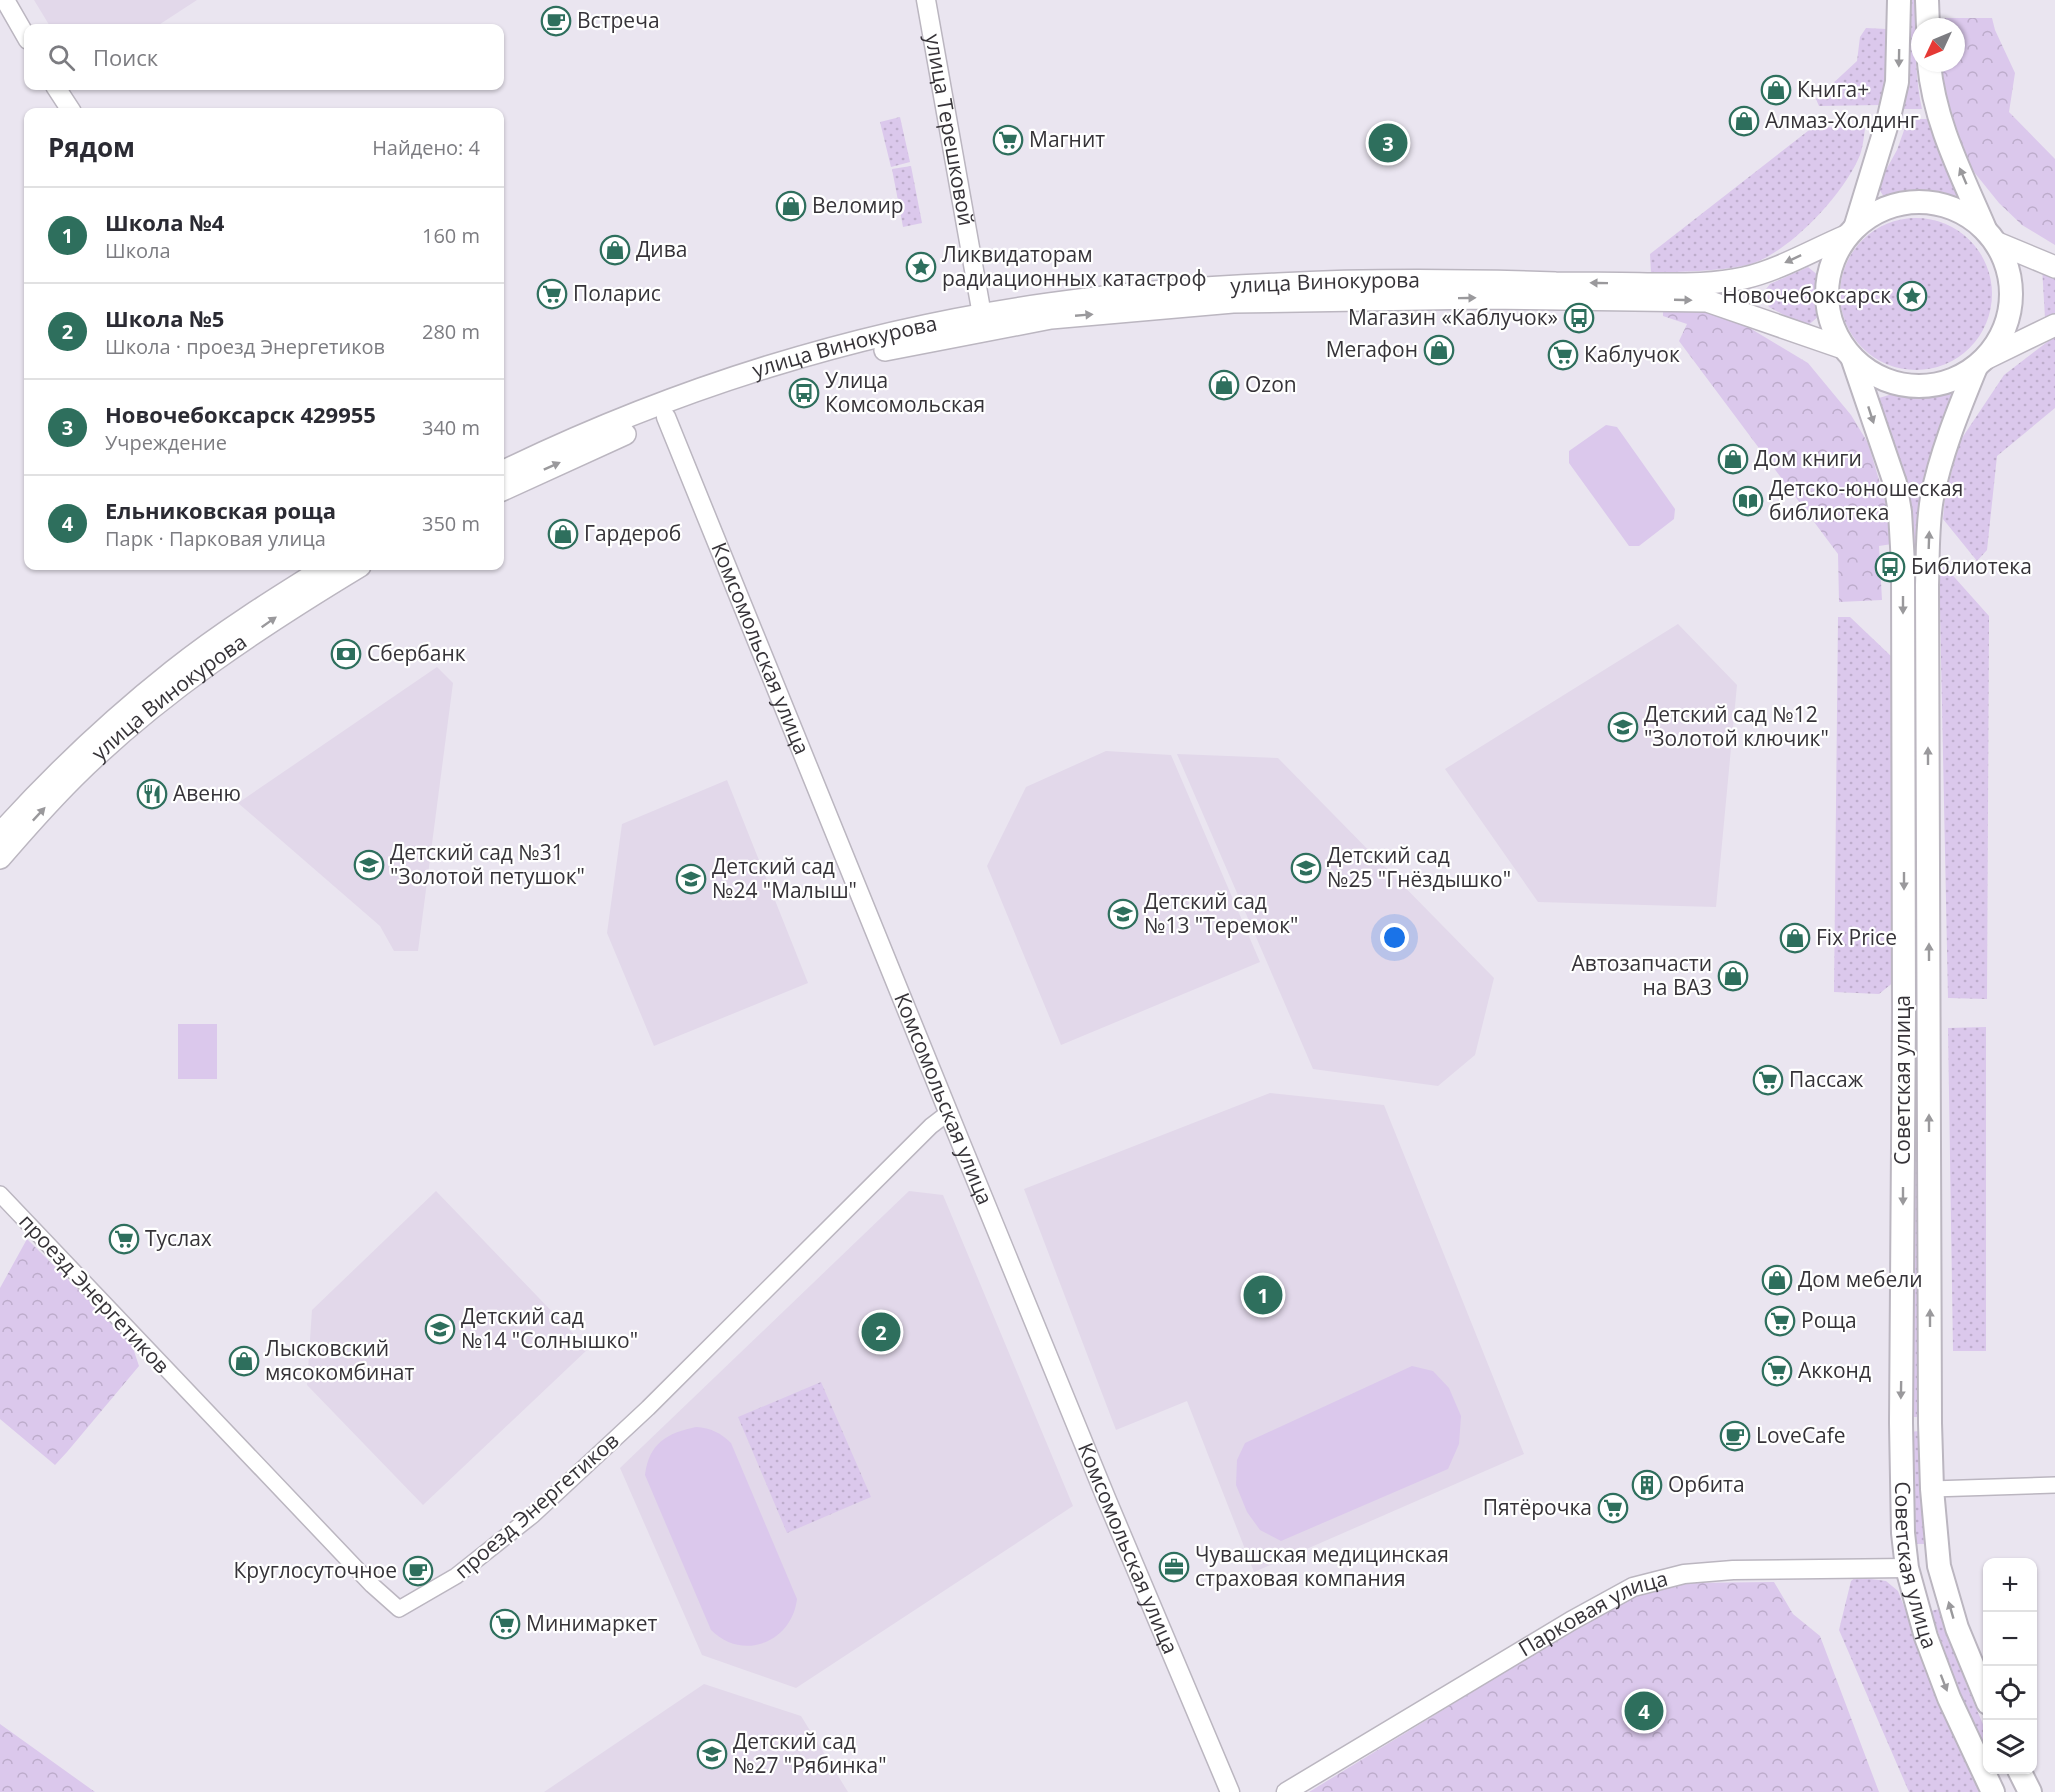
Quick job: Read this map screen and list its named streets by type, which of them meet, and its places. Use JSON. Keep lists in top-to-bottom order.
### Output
{
  "streets": {
    "main road": ["улица Винокурова", "Советская улица", "Парковая улица"],
    "street": ["улица Терешковой", "Комсомольская улица", "проезд Энергетиков"]
  },
  "crossings": [
    ["улица Терешковой", "улица Винокурова"],
    ["улица Винокурова", "Комсомольская улица"],
    ["улица Винокурова", "Советская улица"],
    ["Комсомольская улица", "проезд Энергетиков"],
    ["Советская улица", "Парковая улица"]
  ],
  "places": {
    "cafe": ["Встреча", "LoveCafe", "Круглосуточное"],
    "shop": [
      "Книга+",
      "Алмаз-Холдинг",
      "Веломир",
      "Дива",
      "Мегафон",
      "Ozon",
      "Дом книги",
      "Гардероб",
      "Fix Price",
      "Автозапчасти на ВАЗ",
      "Дом мебели",
      "Лысковский мясокомбинат"
    ],
    "supermarket": [
      "Магнит",
      "Поларис",
      "Каблучок",
      "Пассаж",
      "Туслах",
      "Роща",
      "Акконд",
      "Пятёрочка",
      "Минимаркет"
    ],
    "place": ["Ликвидаторам радиационных катастроф", "Новочебоксарск"],
    "bus stop": ["Магазин «Каблучок»", "Улица Комсомольская", "Библиотека"],
    "library": ["Детско-юношеская библиотека"],
    "bank": ["Сбербанк"],
    "school or university": [
      "Детский сад №12 \"Золотой ключик\"",
      "Детский сад №31 \"Золотой петушок\"",
      "Детский сад №25 \"Гнёздышко\"",
      "Детский сад №24 \"Малыш\"",
      "Детский сад №13 \"Теремок\"",
      "Детский сад №14 \"Солнышко\"",
      "Детский сад №27 \"Рябинка\""
    ],
    "restaurant": ["Авеню"],
    "building": ["Орбита"],
    "office": ["Чувашская медицинская страховая компания"]
  },
  "north": "bottom left",
  "page": {
    "search": "Поиск",
    "heading": ["Рядом", "Найдено: 4"],
    "pins": [
      "3",
      "1",
      "2",
      "4"
    ],
    "list": [
      {
        "mark": "1",
        "name": "Школа №4",
        "note": "Школа",
        "value": "160 m"
      },
      {
        "mark": "2",
        "name": "Школа №5",
        "note": "Школа · проезд Энергетиков",
        "value": "280 m"
      },
      {
        "mark": "3",
        "name": "Новочебоксарск 429955",
        "note": "Учреждение",
        "value": "340 m"
      },
      {
        "mark": "4",
        "name": "Ельниковская роща",
        "note": "Парк · Парковая улица",
        "value": "350 m"
      }
    ],
    "map_buttons": ["+", "−"]
  }
}
